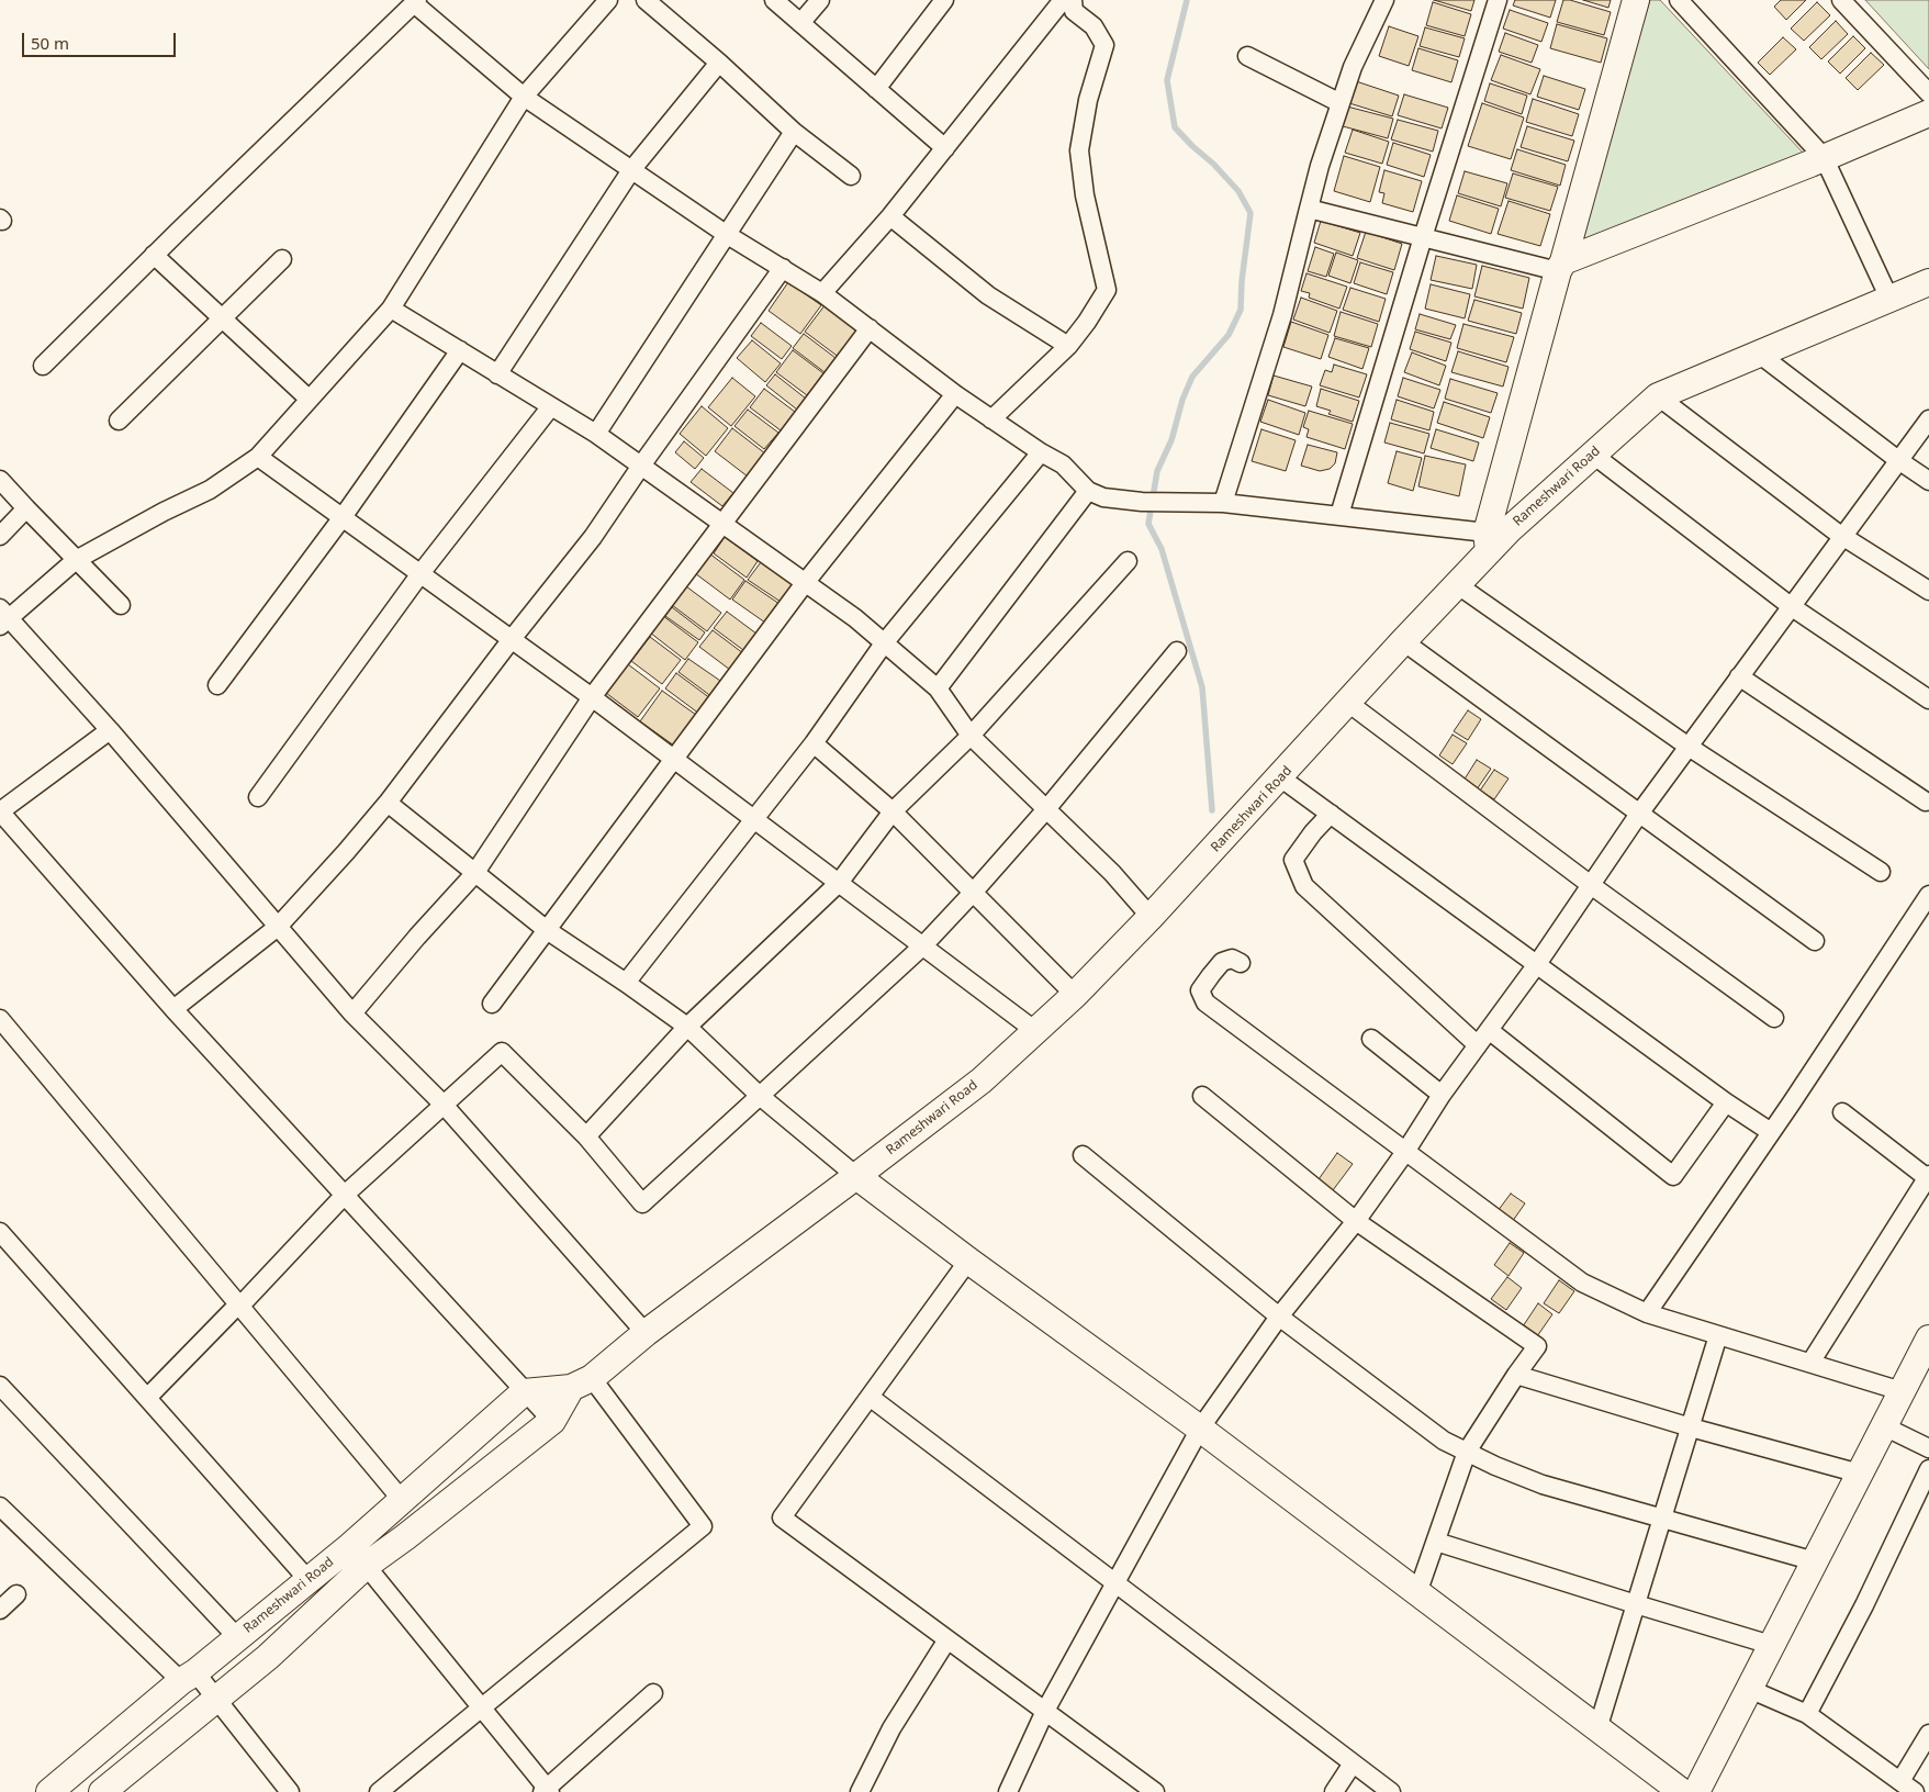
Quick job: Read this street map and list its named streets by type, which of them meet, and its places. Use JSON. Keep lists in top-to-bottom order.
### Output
{
  "streets": {
    "main road": ["Rameshwari Road"]
  },
  "scale_bar": "50 m"
}
